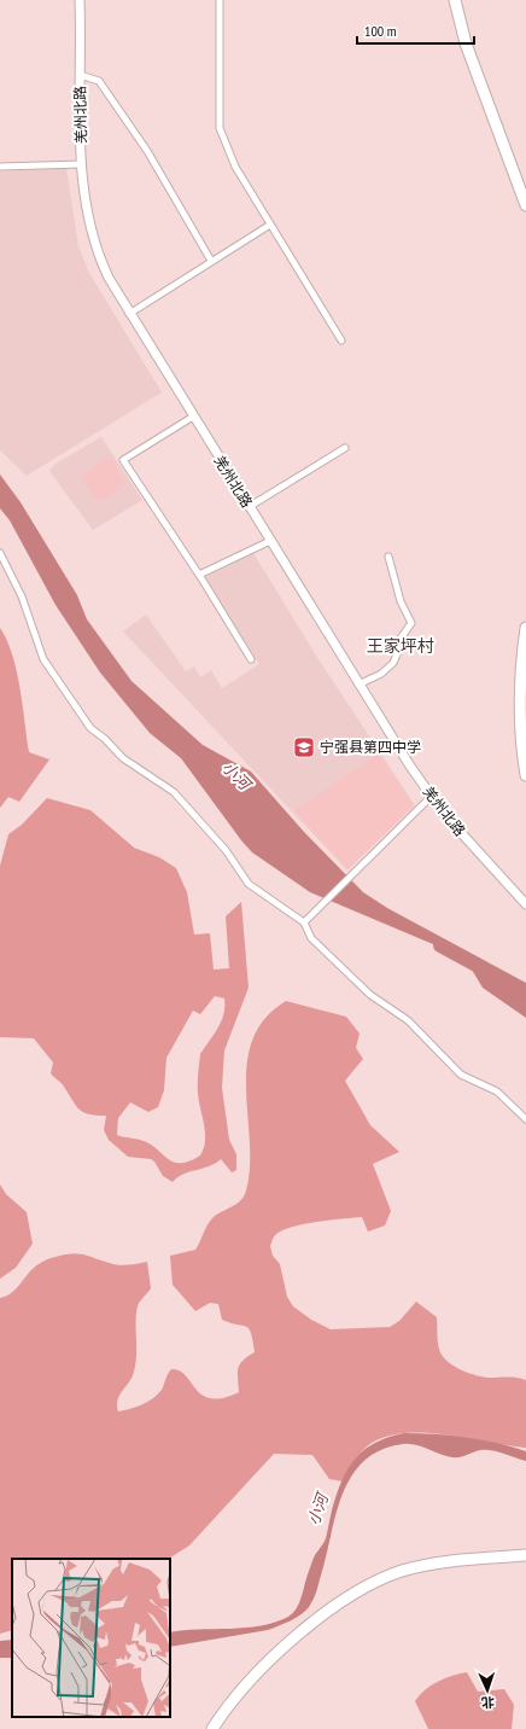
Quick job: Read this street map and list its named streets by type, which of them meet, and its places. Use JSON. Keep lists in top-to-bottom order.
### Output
{
  "streets": {
    "main road": ["羌州北路"]
  },
  "districts": ["王家坪村"],
  "water": ["小河"],
  "places": {
    "school or university": ["宁强县第四中学"]
  },
  "scale_bar": "100 m",
  "north": "bottom"
}
